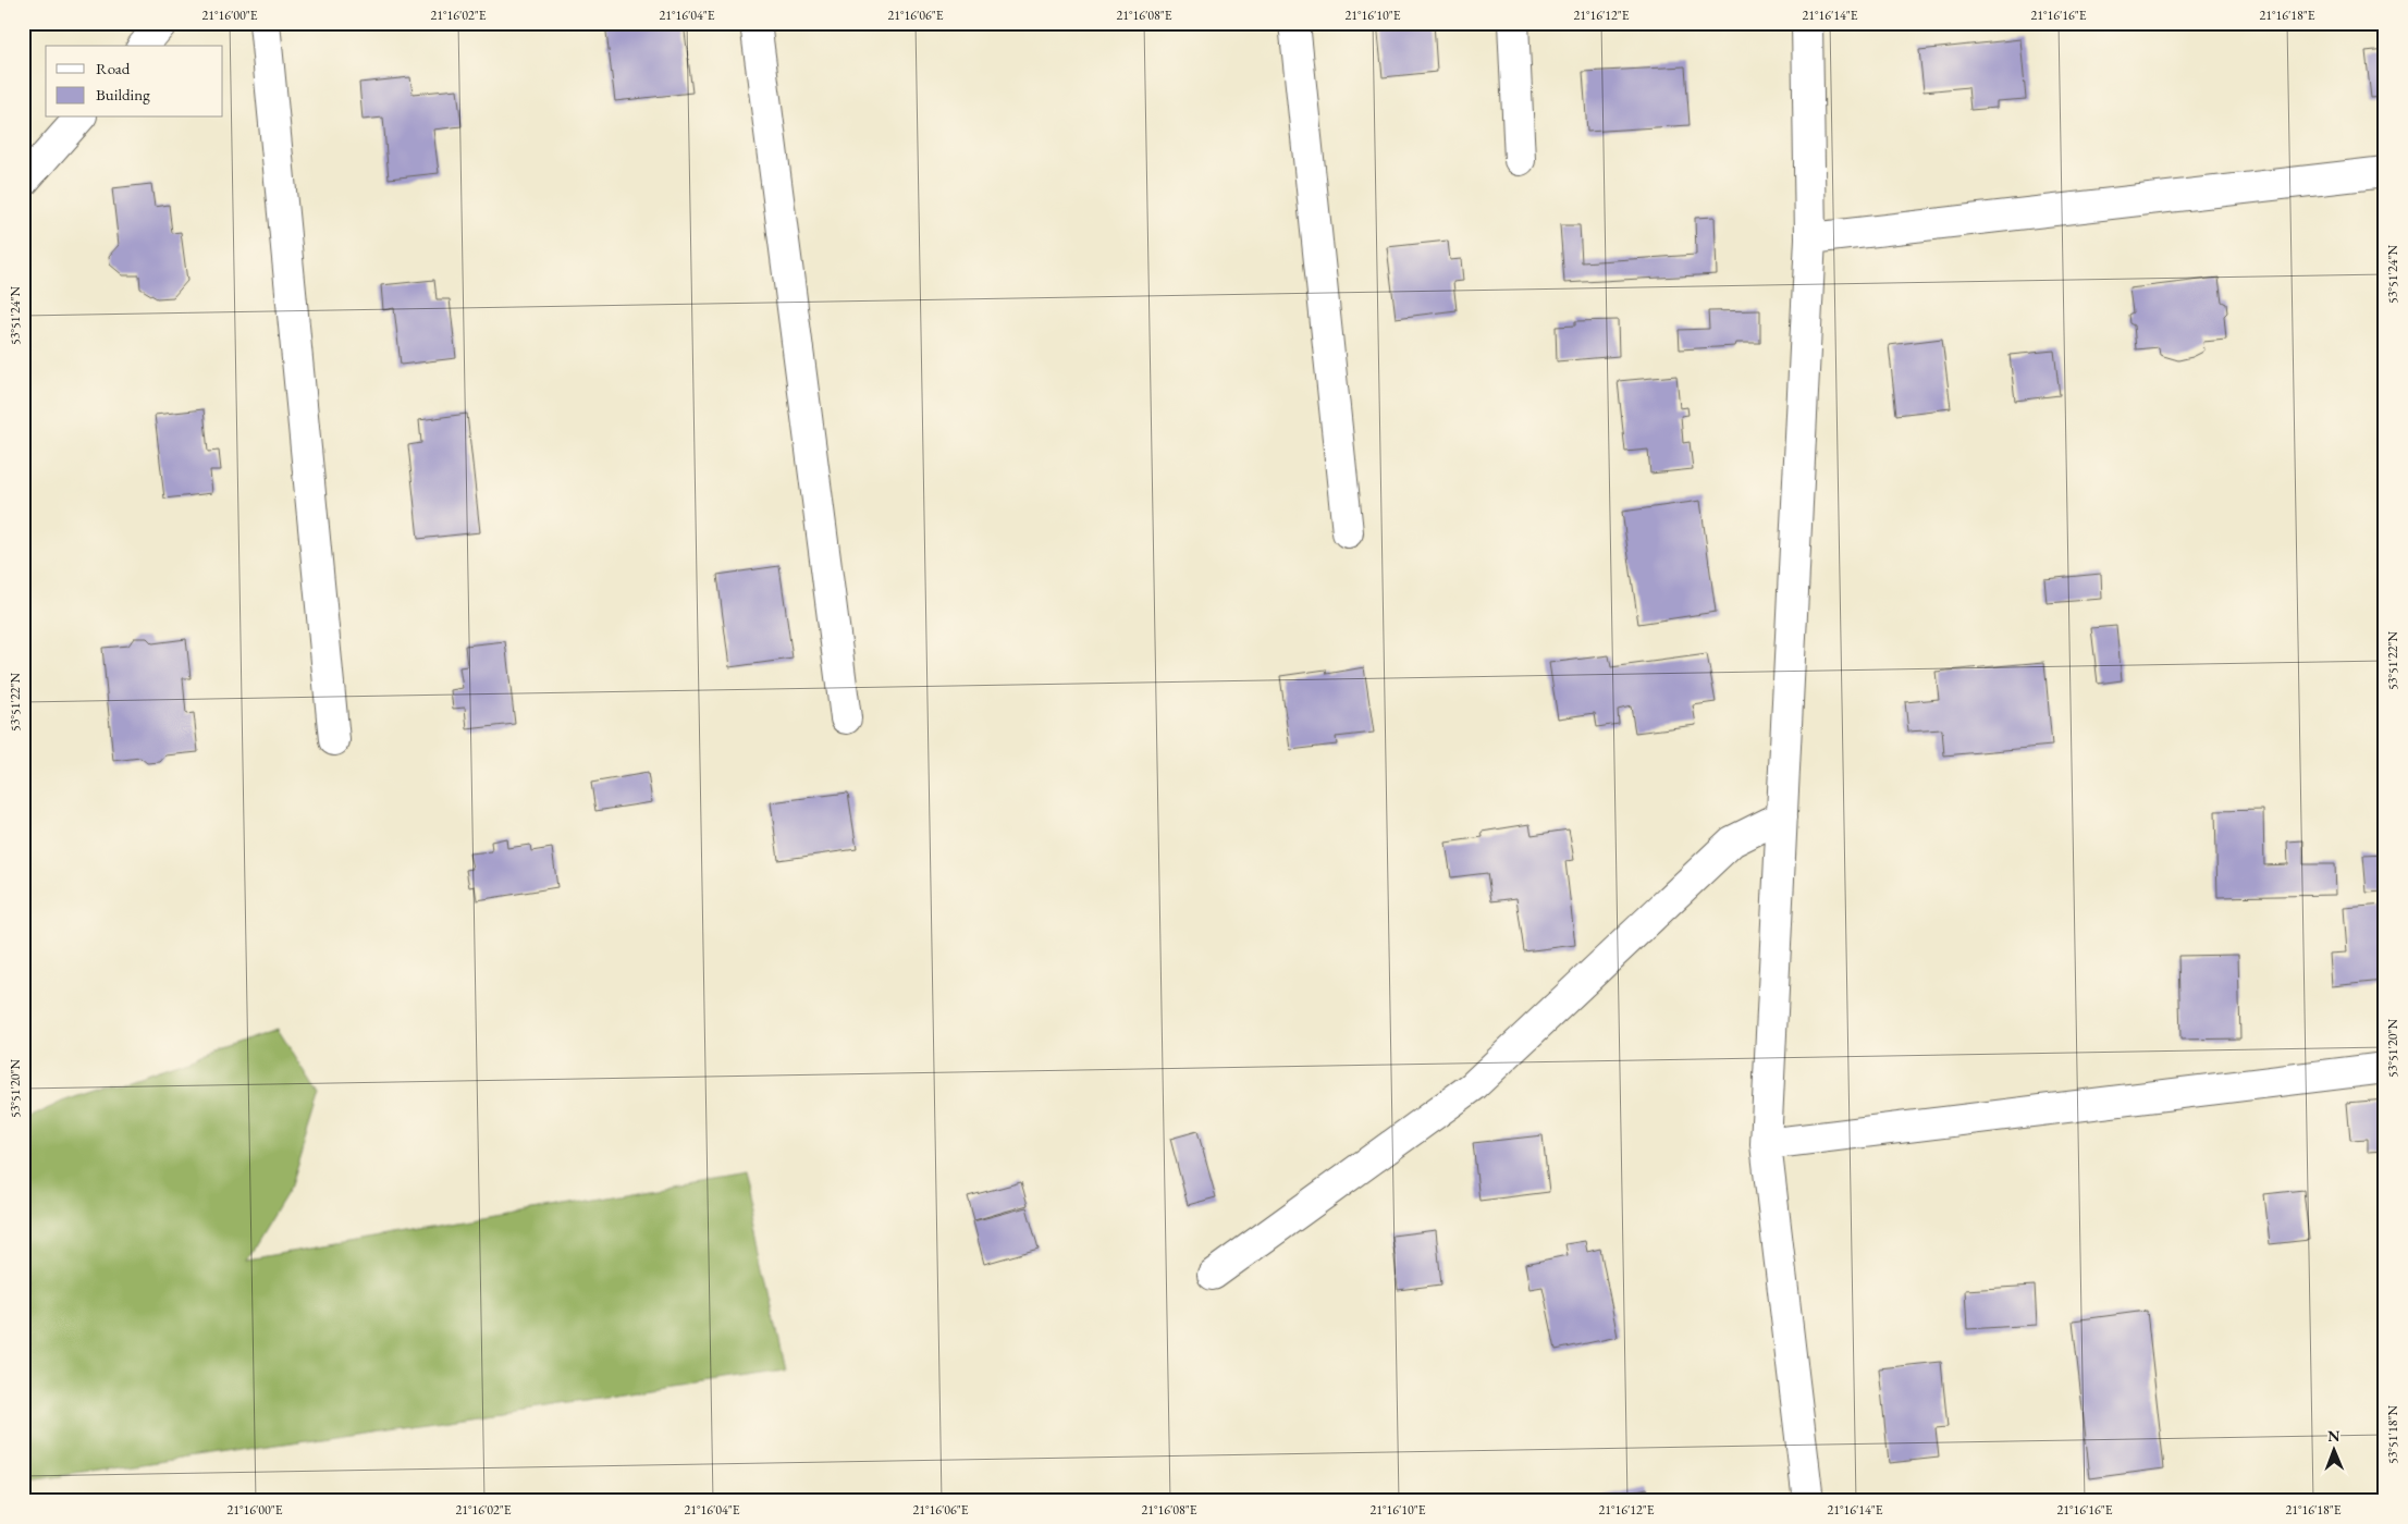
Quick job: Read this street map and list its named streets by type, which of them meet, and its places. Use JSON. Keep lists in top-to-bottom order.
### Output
{
  "legend": ["Road", "Building"],
  "north": "top",
  "coordinates": [
    "21°16'00\"E",
    "21°16'02\"E",
    "21°16'04\"E",
    "21°16'06\"E",
    "21°16'08\"E",
    "21°16'10\"E",
    "21°16'12\"E",
    "21°16'14\"E",
    "21°16'16\"E",
    "21°16'18\"E",
    "53°51'24\"N",
    "53°51'22\"N",
    "53°51'20\"N",
    "53°51'18\"N"
  ]
}
